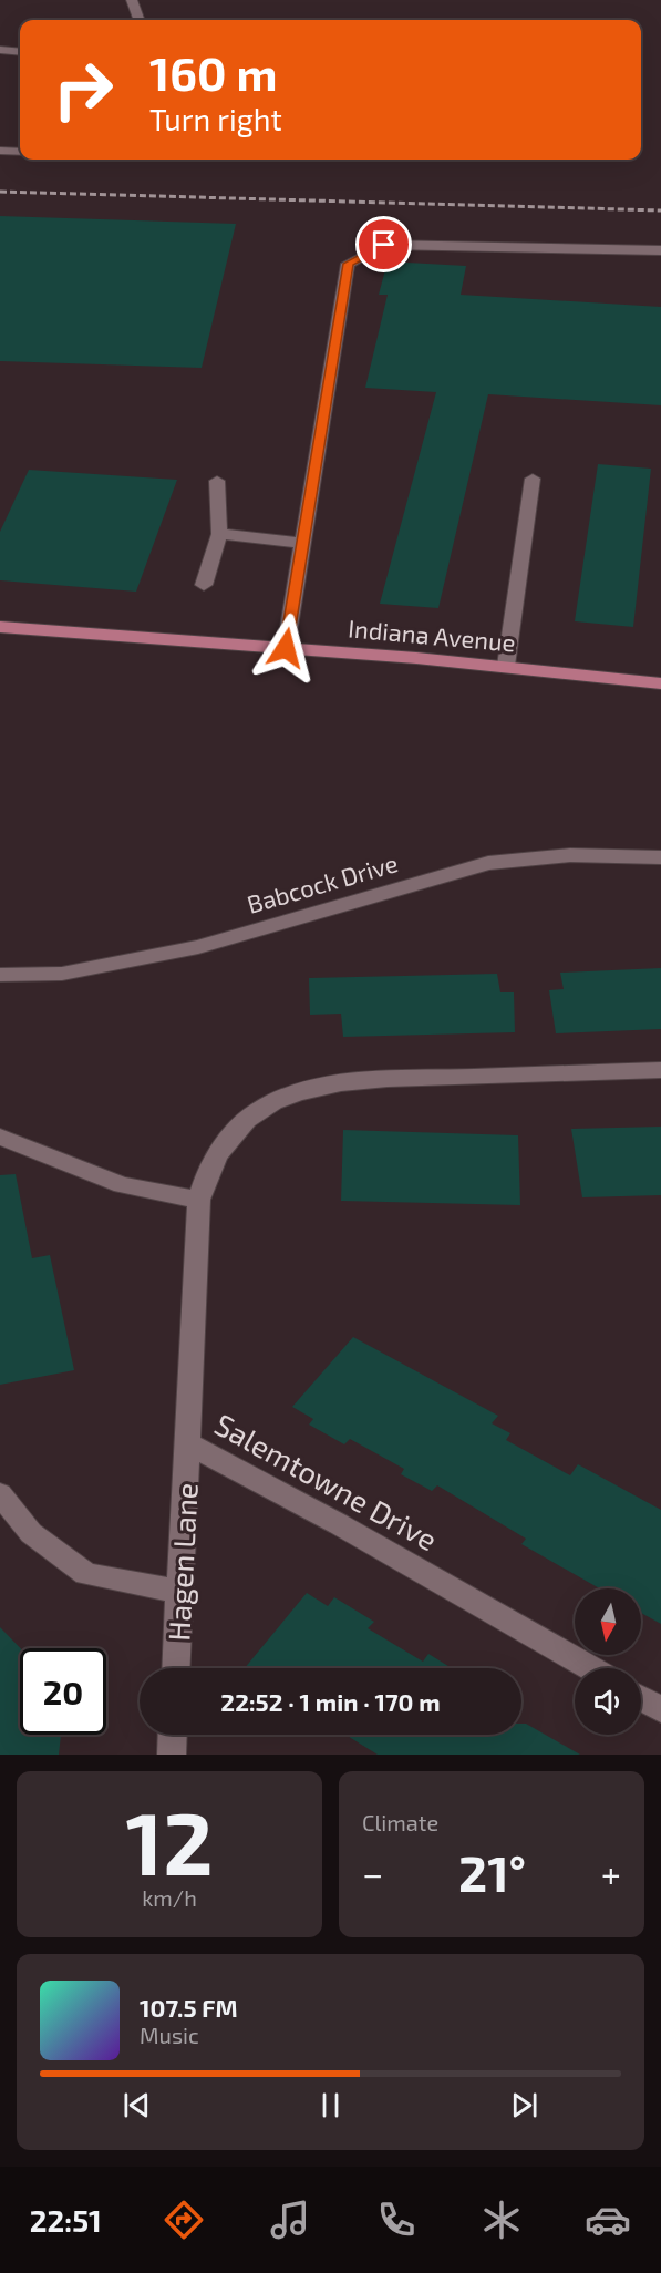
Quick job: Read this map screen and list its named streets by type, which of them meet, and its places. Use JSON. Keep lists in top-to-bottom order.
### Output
{
  "streets": {
    "main road": ["Indiana Avenue"],
    "street": ["Babcock Drive", "Salemtowne Drive", "Hagen Lane"]
  },
  "crossings": [
    ["Salemtowne Drive", "Hagen Lane"]
  ],
  "north": "bottom",
  "page": {
    "turn": ["160 m", "Turn right"],
    "limit": "20",
    "trip": "22:52 · 1 min · 170 m",
    "tile": [
      ["12", "km/h"],
      "Climate"
    ],
    "heat": ["−", "21°", "+"],
    "song": ["107.5 FM", "Music"],
    "tabs": "22:51"
  }
}
